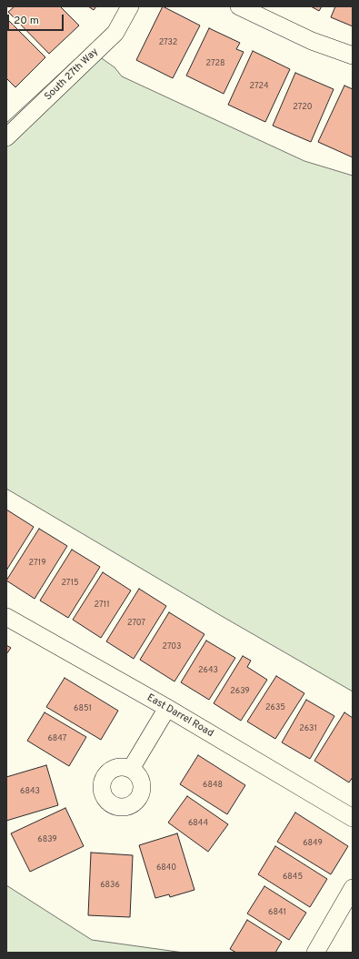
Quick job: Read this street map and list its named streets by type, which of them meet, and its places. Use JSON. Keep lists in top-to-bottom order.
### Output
{
  "streets": {
    "street": ["South 27th Way", "East Darrel Road"]
  },
  "house_numbers": [
    "2732",
    "2728",
    "2724",
    "2720",
    "2719",
    "2715",
    "2711",
    "2707",
    "2703",
    "2643",
    "2639",
    "2635",
    "6851",
    "2631",
    "6847",
    "6848",
    "6843",
    "6844",
    "6839",
    "6849",
    "6840",
    "6845",
    "6836",
    "6841"
  ],
  "scale_bar": "20 m"
}
